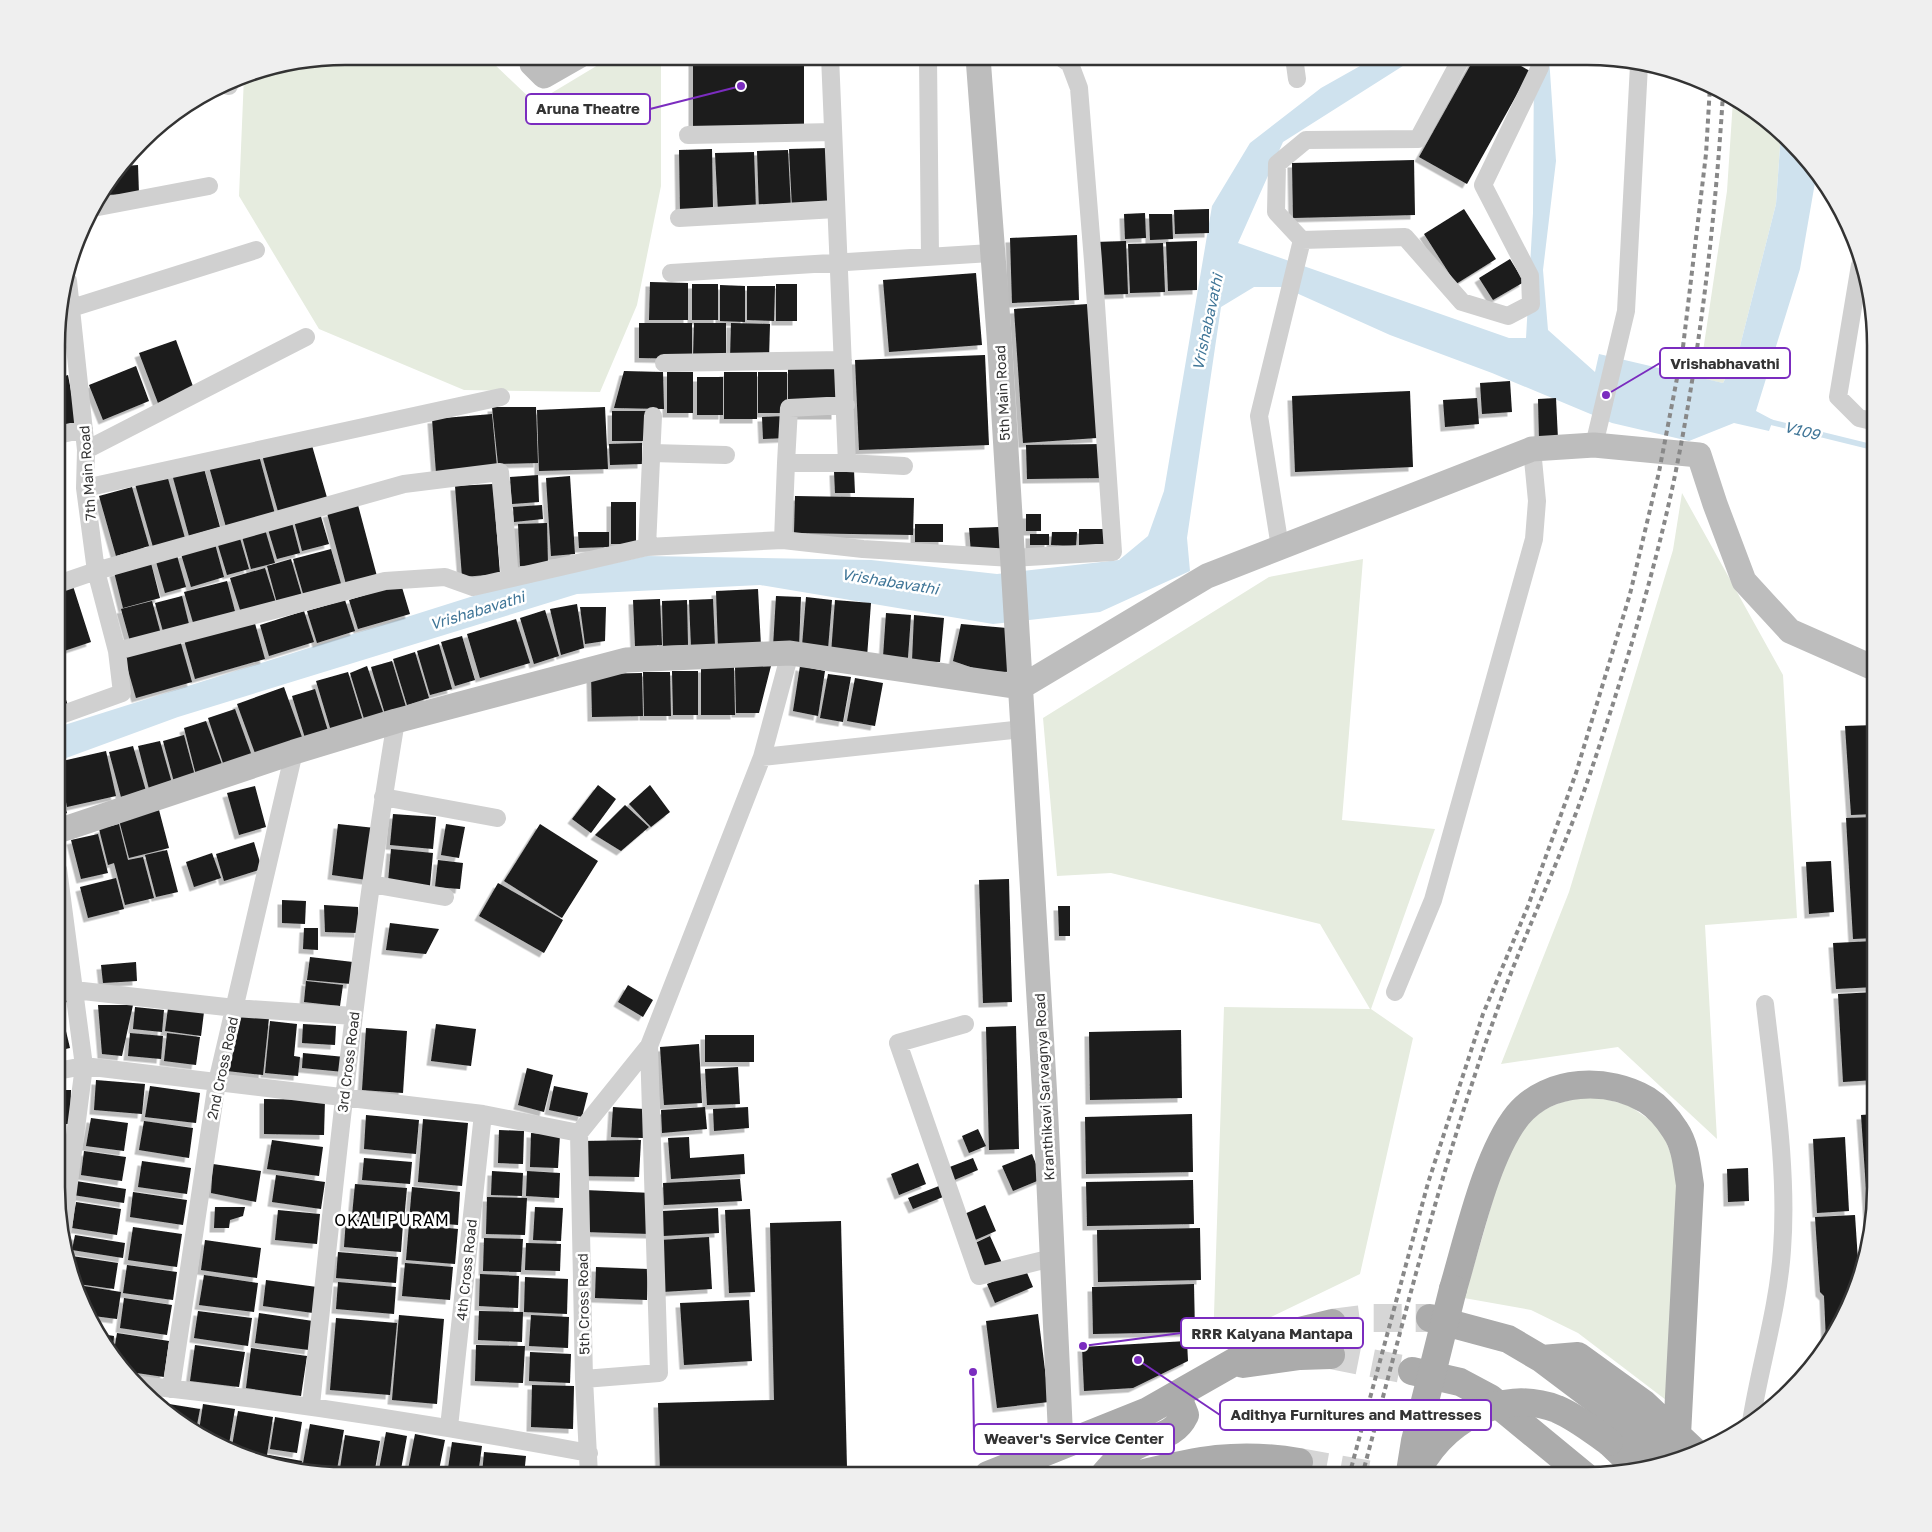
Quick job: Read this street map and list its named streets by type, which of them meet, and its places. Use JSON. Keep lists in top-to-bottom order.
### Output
{
  "streets": {
    "street": [
      "5th Main Road",
      "7th Main Road",
      "3rd Cross Road",
      "2nd Cross Road",
      "Kranthikavi Sarvagnya Road",
      "4th Cross Road",
      "5th Cross Road"
    ]
  },
  "crossings": [
    ["5th Main Road", "Kranthikavi Sarvagnya Road"]
  ],
  "districts": ["OKALIPURAM"],
  "water": ["Vrishabavathi", "V109"],
  "places": [
    "Aruna Theatre",
    "Vrishabhavathi",
    "RRR Kalyana Mantapa",
    "Adithya Furnitures and Mattresses",
    "Weaver's Service Center"
  ]
}
